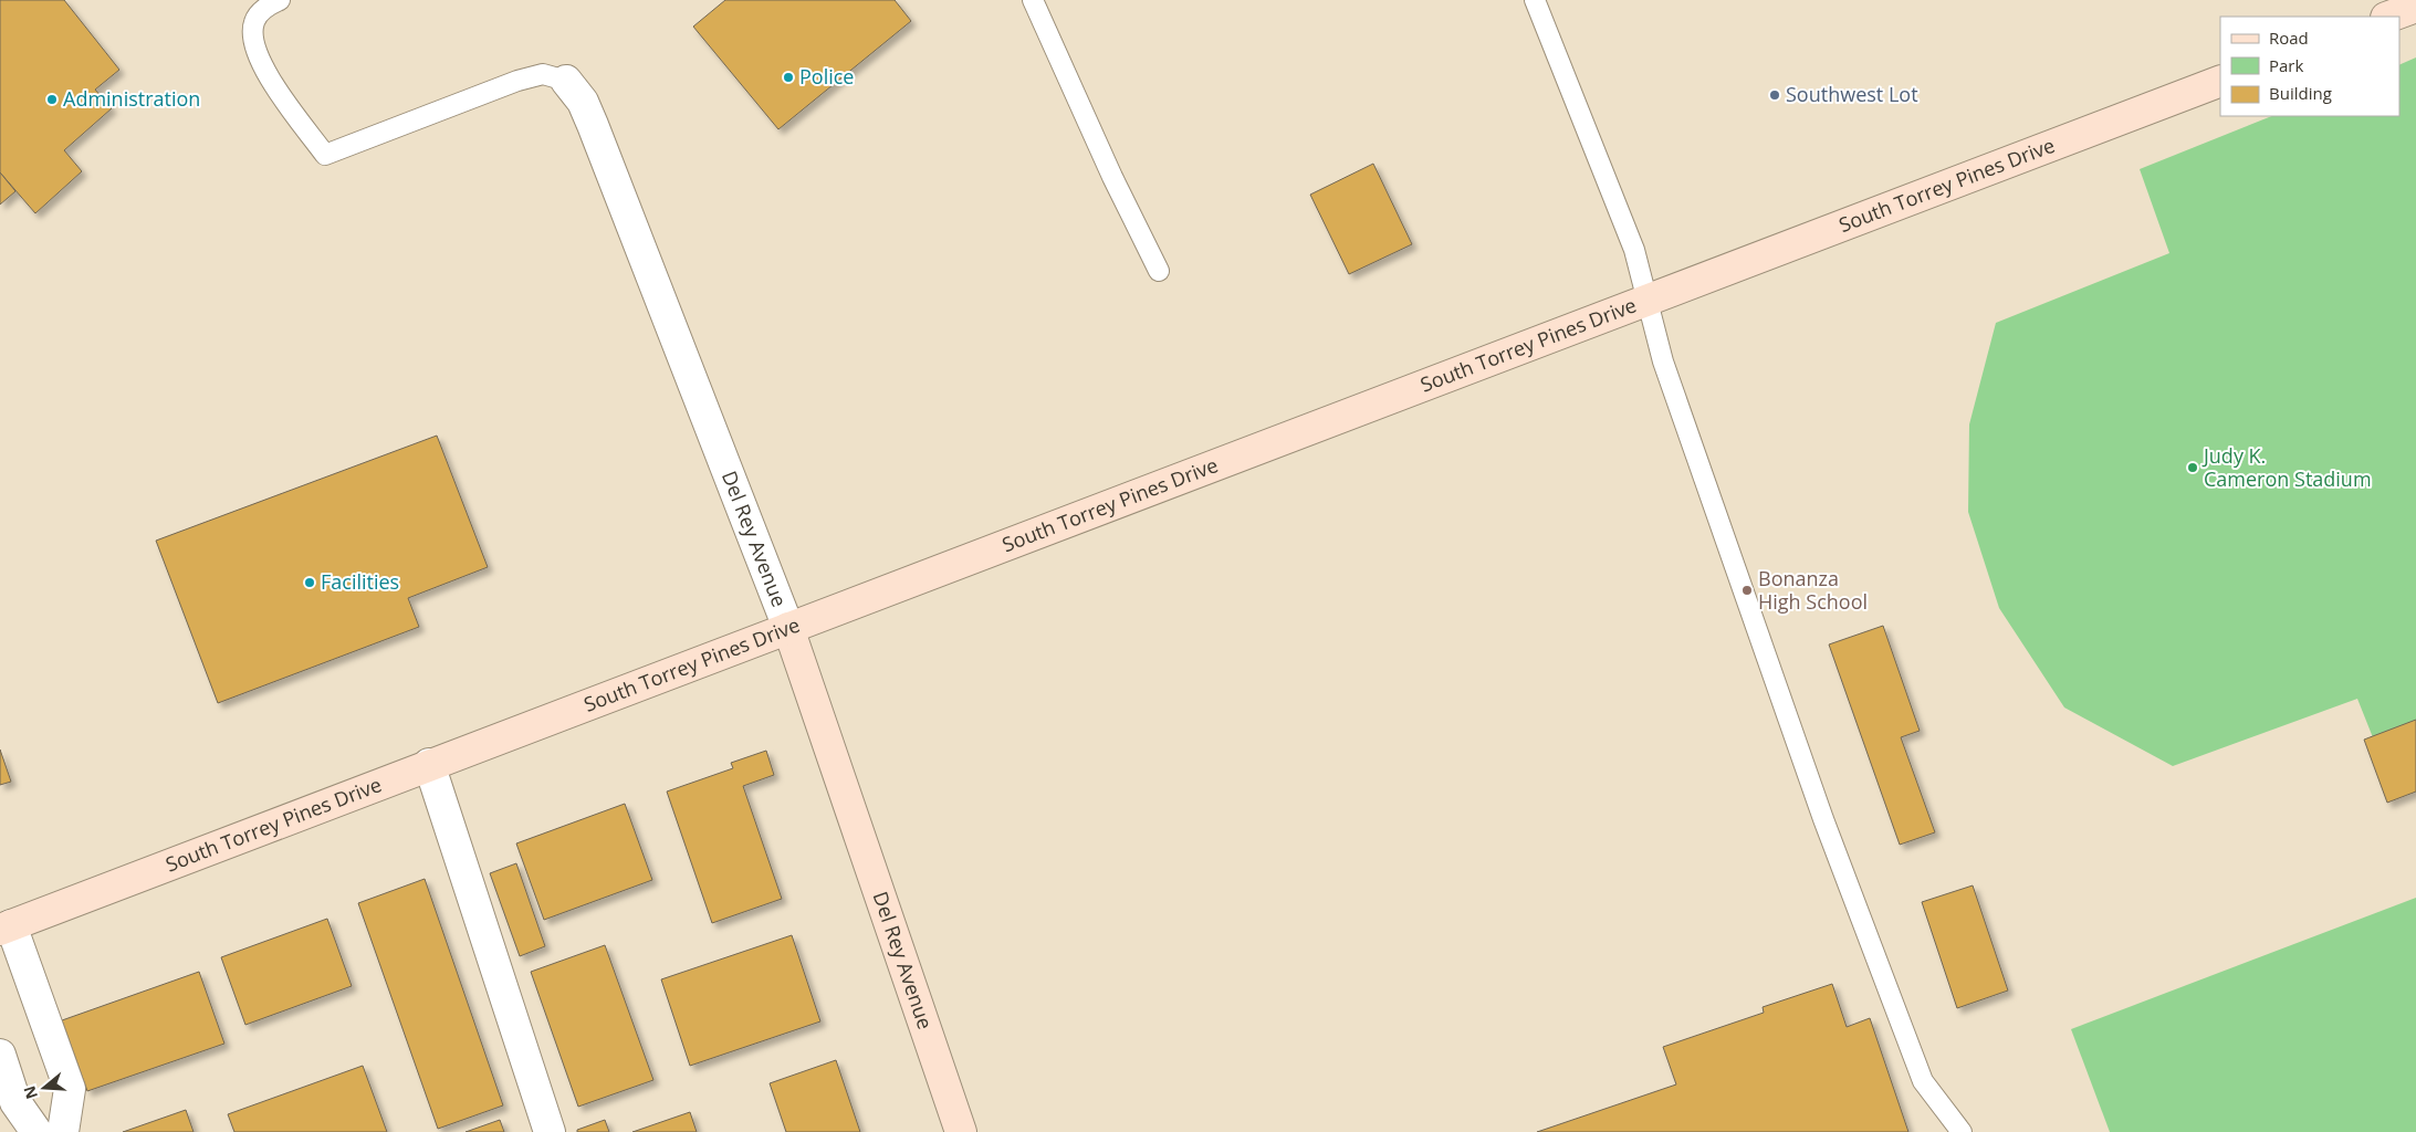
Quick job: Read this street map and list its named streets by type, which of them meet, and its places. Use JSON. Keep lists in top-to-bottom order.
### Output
{
  "streets": {
    "main road": ["South Torrey Pines Drive", "Del Rey Avenue"]
  },
  "crossings": [
    ["South Torrey Pines Drive", "Del Rey Avenue"]
  ],
  "places": [
    "Police",
    "Southwest Lot",
    "Administration",
    "Judy K. Cameron Stadium",
    "Facilities",
    "Bonanza High School"
  ],
  "legend": ["Road", "Park", "Building"],
  "north": "left"
}
